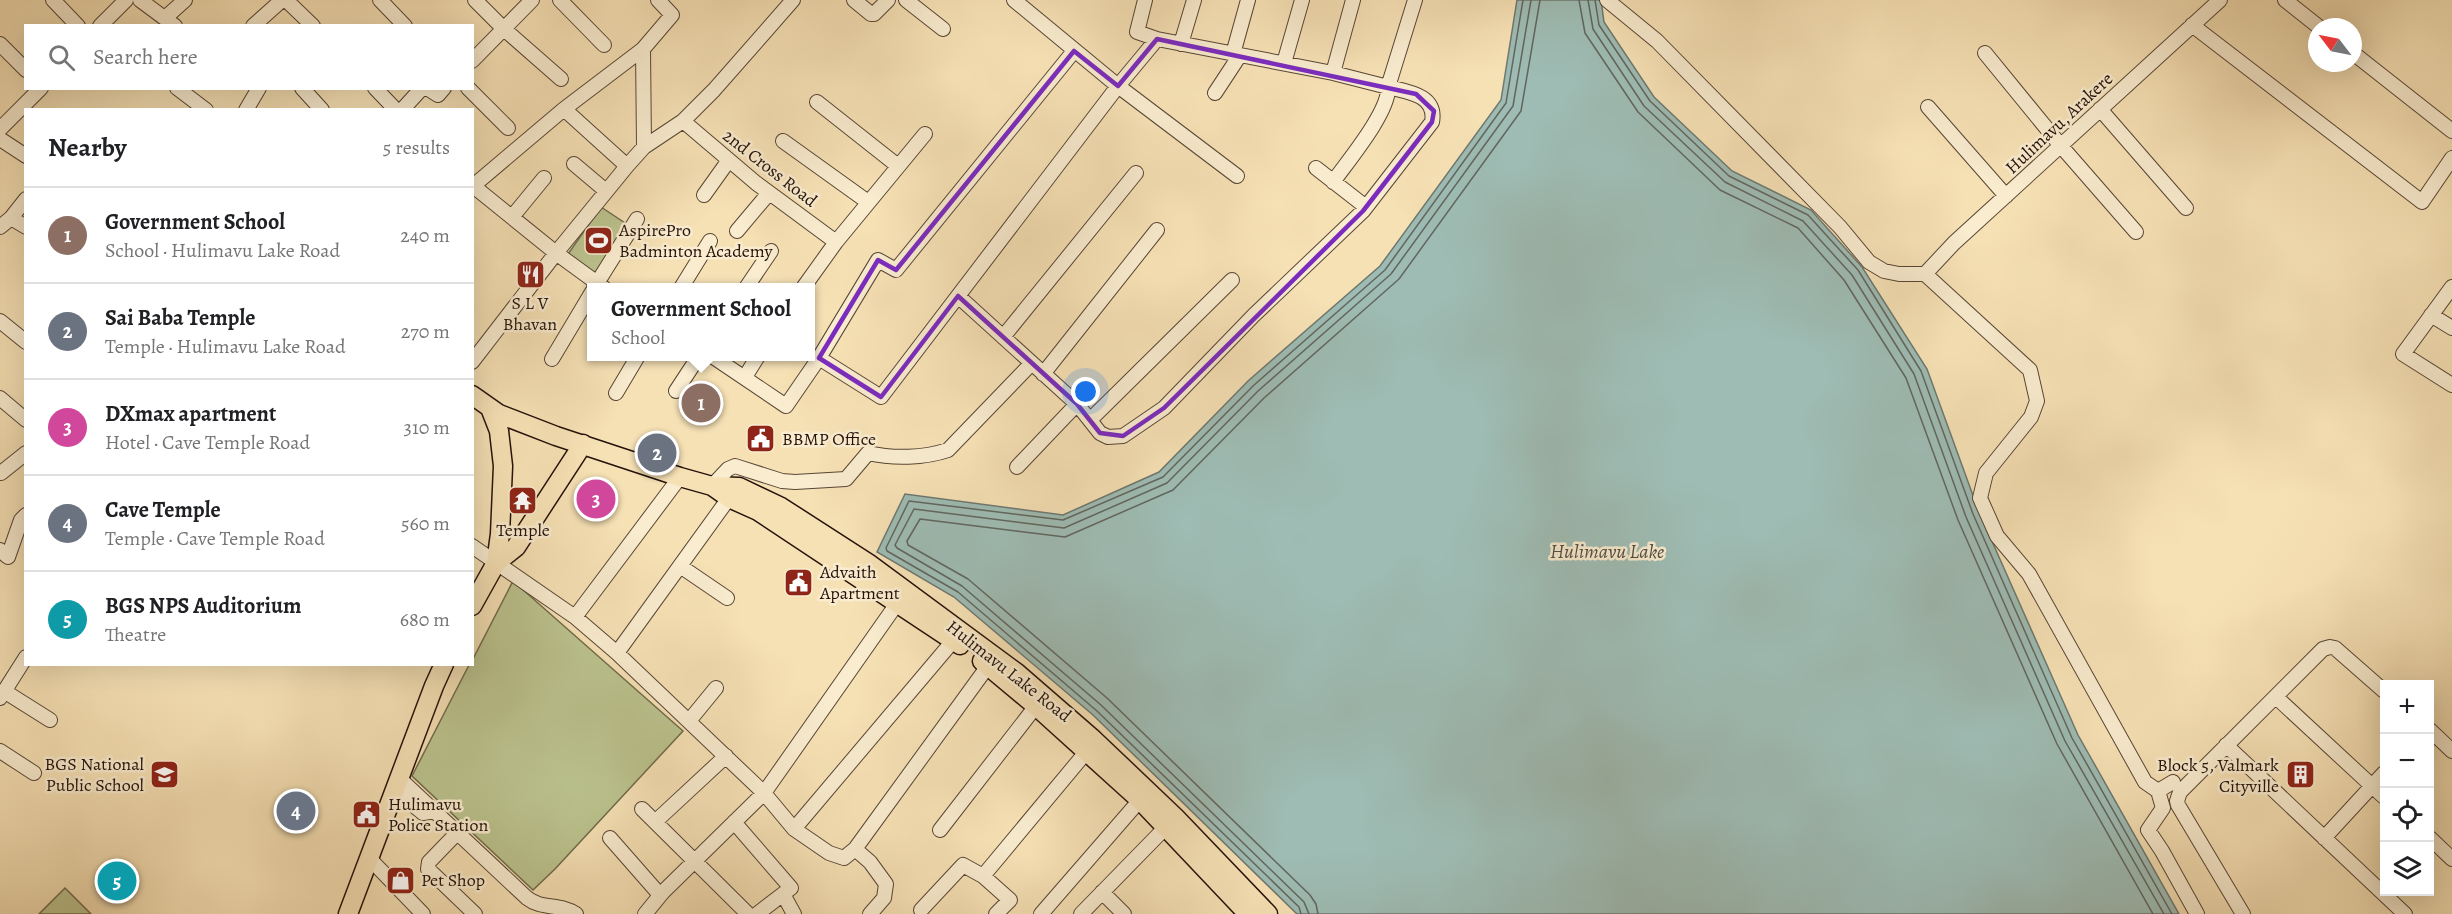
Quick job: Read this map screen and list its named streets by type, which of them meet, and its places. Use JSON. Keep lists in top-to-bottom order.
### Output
{
  "streets": {
    "main road": ["Hulimavu Lake Road"],
    "street": ["Hulimavu, Arakere", "2nd Cross Road"]
  },
  "water": ["Hulimavu Lake"],
  "places": {
    "sports": ["AspirePro Badminton Academy"],
    "restaurant": ["S L V Bhavan"],
    "public building": ["BBMP Office", "Advaith Apartment", "Hulimavu Police Station"],
    "temple": ["Temple"],
    "school or university": ["BGS National Public School"],
    "building": ["Block 5, Valmark Cityville"],
    "shop": ["Pet Shop"]
  },
  "north": "top left",
  "page": {
    "search": "Search here",
    "heading": ["Nearby", "5 results"],
    "list": [
      {
        "mark": "1",
        "name": "Government School",
        "note": "School · Hulimavu Lake Road",
        "value": "240 m"
      },
      {
        "mark": "2",
        "name": "Sai Baba Temple",
        "note": "Temple · Hulimavu Lake Road",
        "value": "270 m"
      },
      {
        "mark": "3",
        "name": "DXmax apartment",
        "note": "Hotel · Cave Temple Road",
        "value": "310 m"
      },
      {
        "mark": "4",
        "name": "Cave Temple",
        "note": "Temple · Cave Temple Road",
        "value": "560 m"
      },
      {
        "mark": "5",
        "name": "BGS NPS Auditorium",
        "note": "Theatre",
        "value": "680 m"
      }
    ],
    "popup": ["Government School", "School"],
    "pins": [
      "1",
      "2",
      "3",
      "4",
      "5"
    ],
    "map_buttons": ["+", "−"]
  }
}
